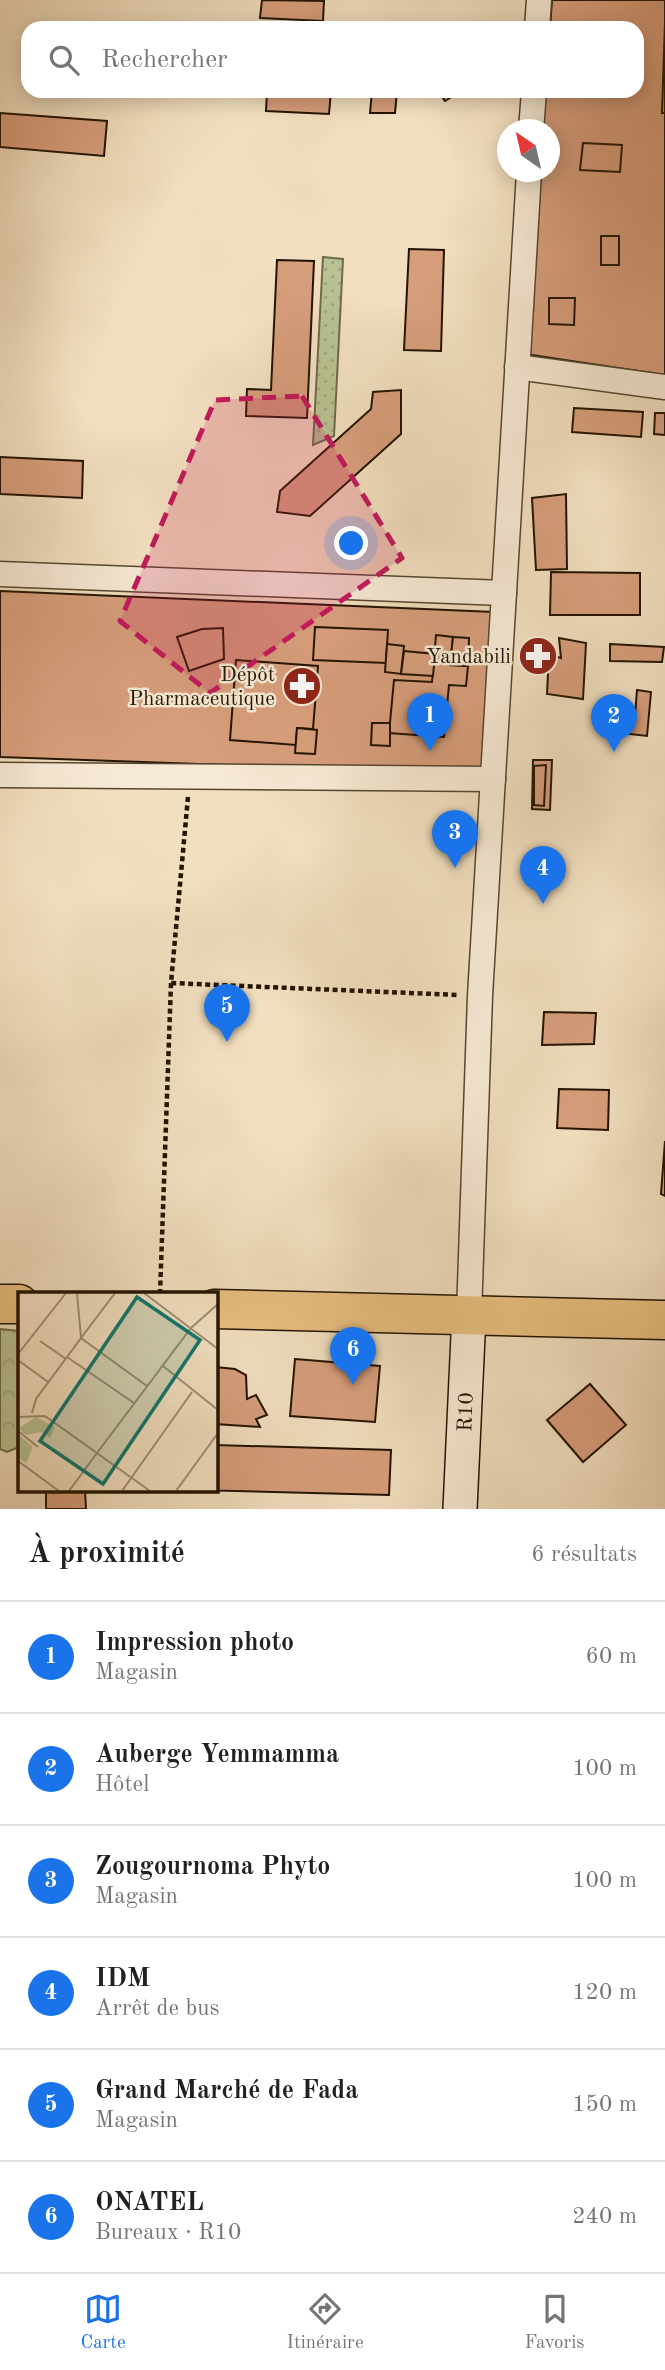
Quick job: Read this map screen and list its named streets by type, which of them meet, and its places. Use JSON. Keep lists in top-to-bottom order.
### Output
{
  "streets": {
    "main road": ["R10"]
  },
  "places": {
    "pharmacy": ["Yandabili", "Dépôt Pharmaceutique"]
  },
  "north": "top left",
  "page": {
    "search": "Rechercher",
    "pins": [
      "1",
      "2",
      "3",
      "4",
      "5",
      "6"
    ],
    "heading": ["À proximité", "6 résultats"],
    "list": [
      {
        "mark": "1",
        "name": "Impression photo",
        "note": "Magasin",
        "value": "60 m"
      },
      {
        "mark": "2",
        "name": "Auberge Yemmamma",
        "note": "Hôtel",
        "value": "100 m"
      },
      {
        "mark": "3",
        "name": "Zougournoma Phyto",
        "note": "Magasin",
        "value": "100 m"
      },
      {
        "mark": "4",
        "name": "IDM",
        "note": "Arrêt de bus",
        "value": "120 m"
      },
      {
        "mark": "5",
        "name": "Grand Marché de Fada",
        "note": "Magasin",
        "value": "150 m"
      },
      {
        "mark": "6",
        "name": "ONATEL",
        "note": "Bureaux · R10",
        "value": "240 m"
      }
    ],
    "nav": ["Carte", "Itinéraire", "Favoris"]
  }
}
